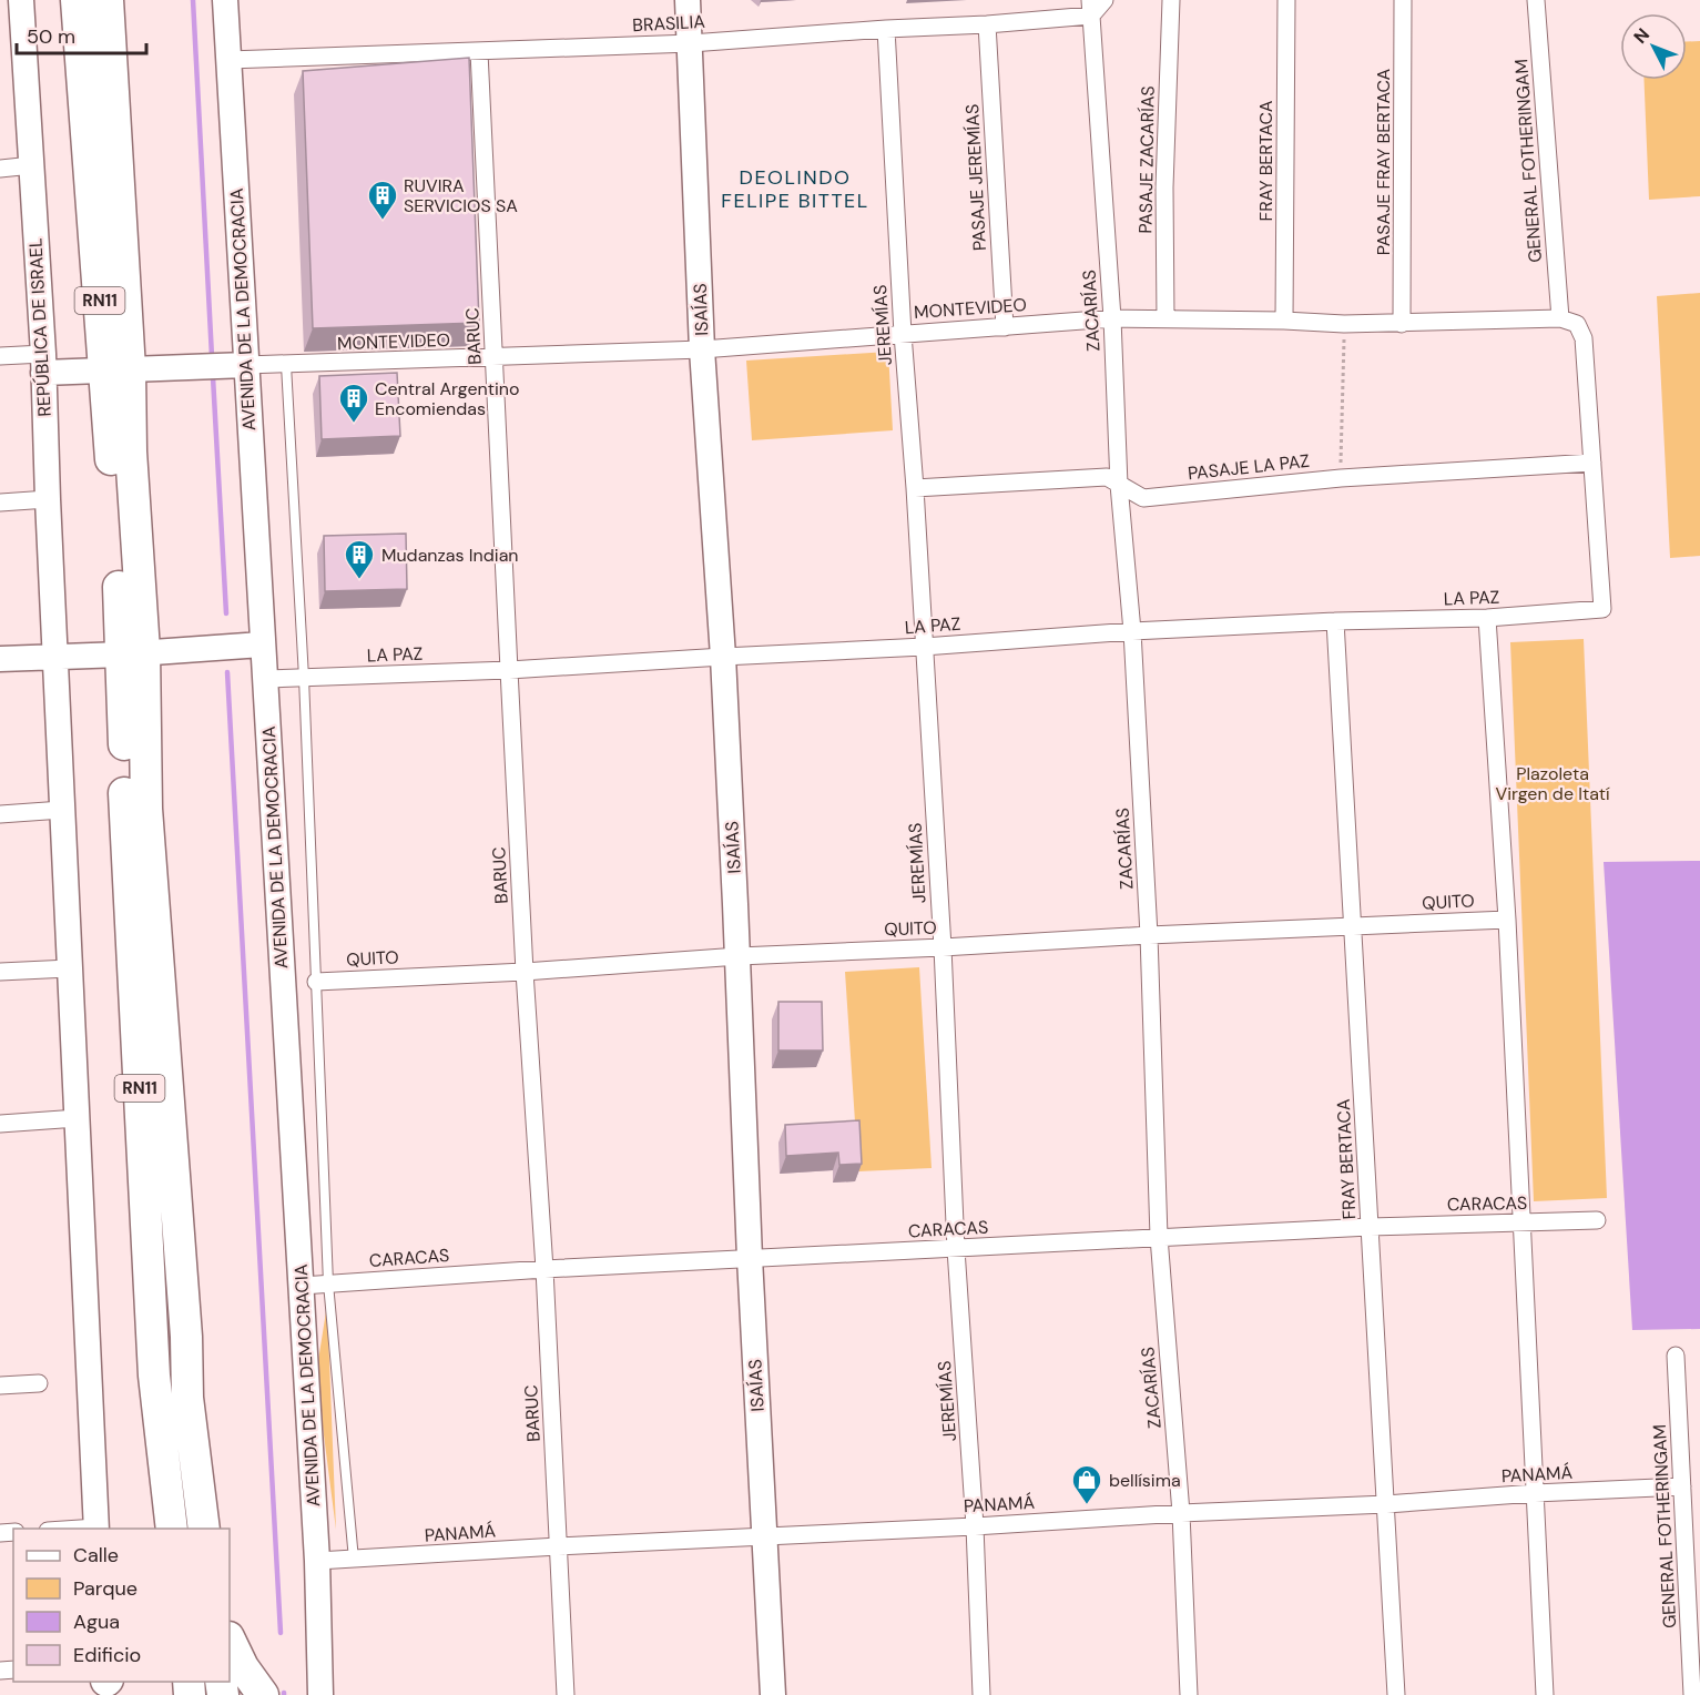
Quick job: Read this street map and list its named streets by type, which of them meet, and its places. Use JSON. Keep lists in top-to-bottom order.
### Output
{
  "streets": {
    "highway": ["RN11"],
    "street": [
      "BRASILIA",
      "PASAJE ZACARÍAS",
      "FRAY BERTACA",
      "GENERAL FOTHERINGAM",
      "PASAJE FRAY BERTACA",
      "PASAJE JEREMÍAS",
      "MONTEVIDEO",
      "AVENIDA DE LA DEMOCRACIA",
      "ISAÍAS",
      "ZACARÍAS",
      "JEREMÍAS",
      "REPÚBLICA DE ISRAEL",
      "BARUC",
      "PASAJE LA PAZ",
      "LA PAZ",
      "QUITO",
      "CARACAS",
      "PANAMÁ"
    ]
  },
  "crossings": [
    ["BRASILIA", "PASAJE JEREMÍAS"],
    ["BRASILIA", "AVENIDA DE LA DEMOCRACIA"],
    ["BRASILIA", "ISAÍAS"],
    ["BRASILIA", "ZACARÍAS"],
    ["BRASILIA", "JEREMÍAS"],
    ["BRASILIA", "BARUC"],
    ["PASAJE ZACARÍAS", "MONTEVIDEO"],
    ["FRAY BERTACA", "MONTEVIDEO"],
    ["FRAY BERTACA", "LA PAZ"],
    ["FRAY BERTACA", "QUITO"],
    ["FRAY BERTACA", "CARACAS"],
    ["FRAY BERTACA", "PANAMÁ"],
    ["GENERAL FOTHERINGAM", "MONTEVIDEO"],
    ["GENERAL FOTHERINGAM", "PANAMÁ"],
    ["PASAJE FRAY BERTACA", "MONTEVIDEO"],
    ["PASAJE JEREMÍAS", "MONTEVIDEO"],
    ["MONTEVIDEO", "AVENIDA DE LA DEMOCRACIA"],
    ["MONTEVIDEO", "ISAÍAS"],
    ["MONTEVIDEO", "ZACARÍAS"],
    ["MONTEVIDEO", "JEREMÍAS"],
    ["MONTEVIDEO", "BARUC"],
    ["MONTEVIDEO", "PASAJE LA PAZ"],
    ["MONTEVIDEO", "LA PAZ"],
    ["AVENIDA DE LA DEMOCRACIA", "LA PAZ"],
    ["AVENIDA DE LA DEMOCRACIA", "CARACAS"],
    ["AVENIDA DE LA DEMOCRACIA", "PANAMÁ"],
    ["ISAÍAS", "LA PAZ"],
    ["ISAÍAS", "QUITO"],
    ["ISAÍAS", "CARACAS"],
    ["ISAÍAS", "PANAMÁ"],
    ["ZACARÍAS", "PASAJE LA PAZ"],
    ["ZACARÍAS", "LA PAZ"],
    ["ZACARÍAS", "QUITO"],
    ["ZACARÍAS", "CARACAS"],
    ["ZACARÍAS", "PANAMÁ"],
    ["JEREMÍAS", "PASAJE LA PAZ"],
    ["JEREMÍAS", "LA PAZ"],
    ["JEREMÍAS", "QUITO"],
    ["JEREMÍAS", "CARACAS"],
    ["JEREMÍAS", "PANAMÁ"],
    ["BARUC", "LA PAZ"],
    ["BARUC", "QUITO"],
    ["BARUC", "CARACAS"],
    ["BARUC", "PANAMÁ"],
    ["PASAJE LA PAZ", "LA PAZ"]
  ],
  "districts": ["DEOLINDO FELIPE BITTEL"],
  "parks": ["Plazoleta Virgen de Itatí"],
  "places": {
    "building": ["RUVIRA SERVICIOS SA", "Central Argentino Encomiendas", "Mudanzas Indian"],
    "shop": ["bellísima"]
  },
  "legend": [
    "Calle",
    "Parque",
    "Agua",
    "Edificio"
  ],
  "scale_bar": "50 m",
  "north": "top left"
}
